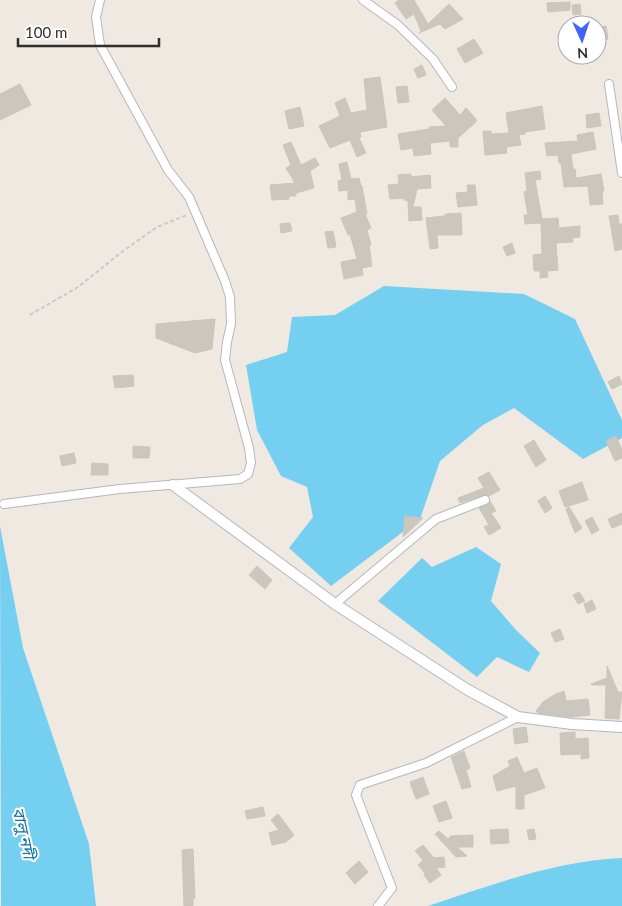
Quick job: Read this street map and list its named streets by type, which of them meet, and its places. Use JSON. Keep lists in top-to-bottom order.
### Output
{
  "water": ["বালু নদী"],
  "scale_bar": "100 m",
  "north": "bottom"
}
